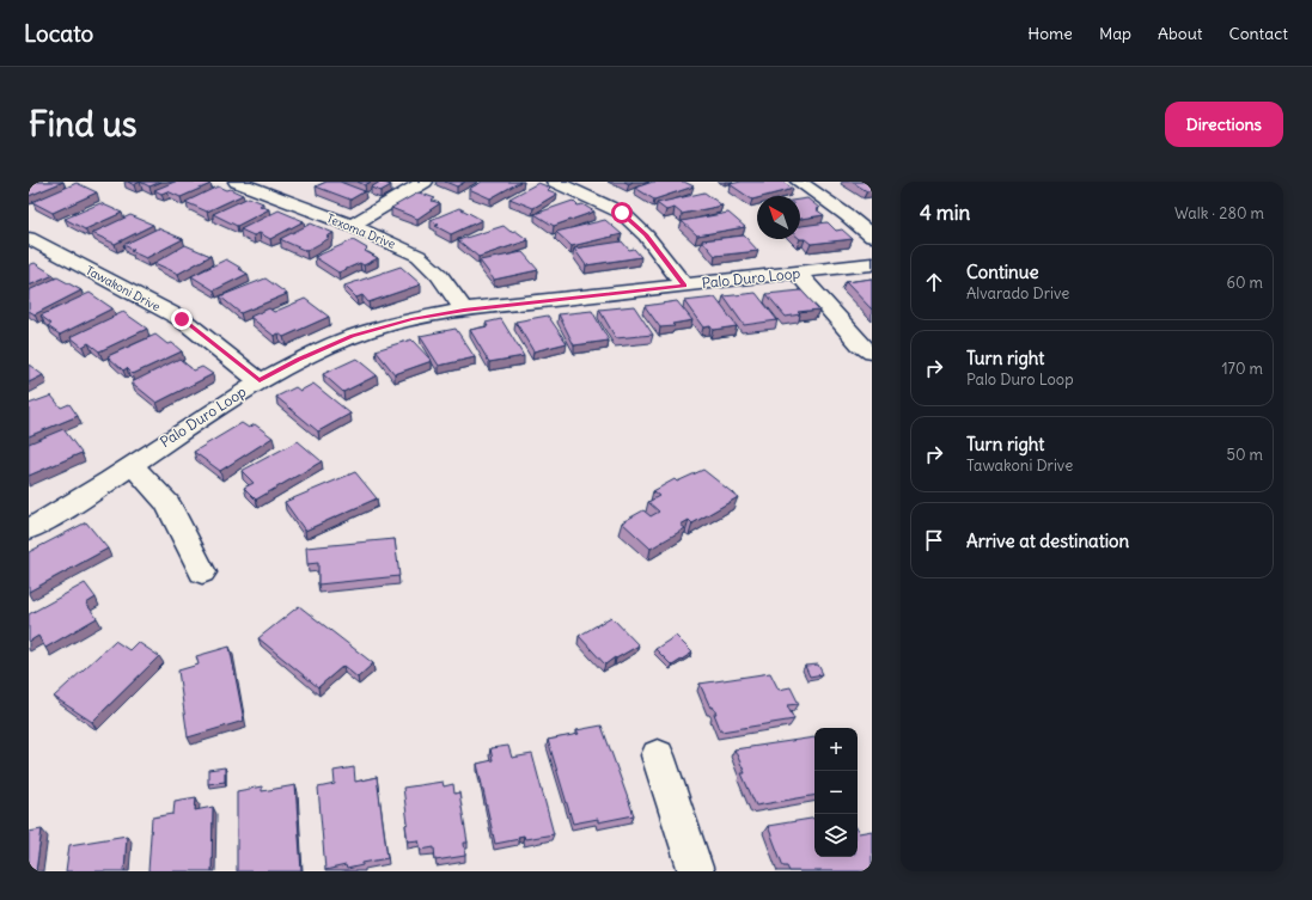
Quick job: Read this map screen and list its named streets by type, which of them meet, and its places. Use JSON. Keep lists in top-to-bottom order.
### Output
{
  "streets": {
    "street": ["Texoma Drive", "Palo Duro Loop", "Tawakoni Drive"]
  },
  "crossings": [
    ["Texoma Drive", "Palo Duro Loop"],
    ["Palo Duro Loop", "Tawakoni Drive"]
  ],
  "north": "top left",
  "page": {
    "header": "Locato",
    "nav": [
      "Home",
      "Map",
      "About",
      "Contact"
    ],
    "buttons": "Directions",
    "title": "Find us",
    "heading": ["4 min", "Walk · 280 m"],
    "list": [
      ["Continue", "Alvarado Drive", "60 m"],
      ["Turn right", "Palo Duro Loop", "170 m"],
      ["Turn right", "Tawakoni Drive", "50 m"],
      "Arrive at destination"
    ],
    "map_buttons": ["+", "−"]
  }
}
